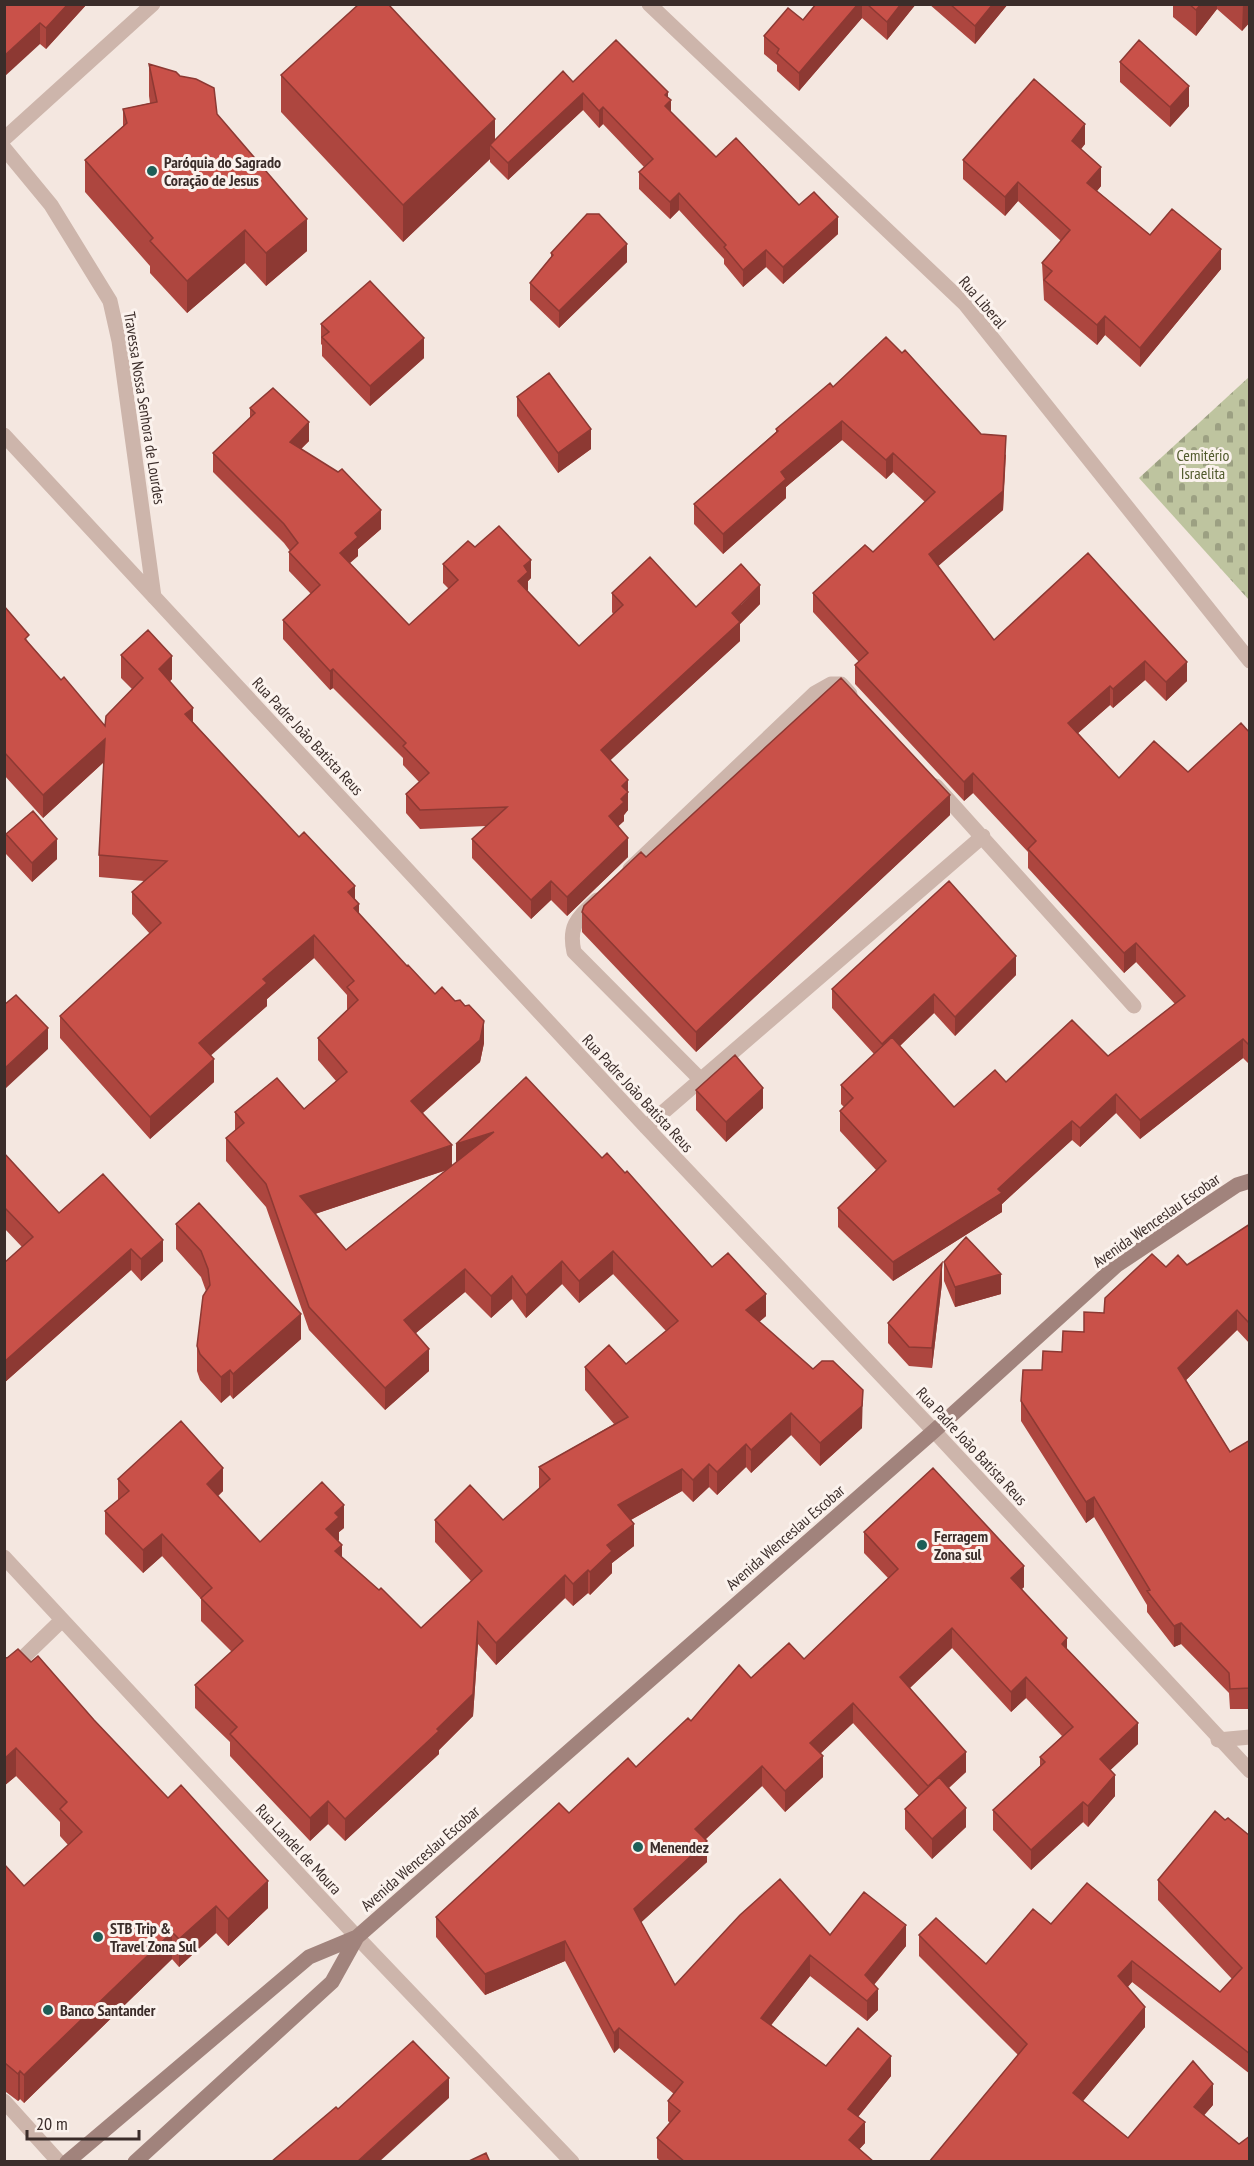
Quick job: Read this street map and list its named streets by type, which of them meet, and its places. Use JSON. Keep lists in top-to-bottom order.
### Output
{
  "streets": {
    "main road": ["Avenida Wenceslau Escobar"],
    "street": [
      "Rua Liberal",
      "Travessa Nossa Senhora de Lourdes",
      "Rua Padre João Batista Reus",
      "Rua Landel de Moura"
    ]
  },
  "crossings": [
    ["Travessa Nossa Senhora de Lourdes", "Rua Padre João Batista Reus"],
    ["Rua Padre João Batista Reus", "Avenida Wenceslau Escobar"],
    ["Avenida Wenceslau Escobar", "Rua Landel de Moura"]
  ],
  "parks": ["Cemitério Israelita"],
  "places": [
    "Paróquia do Sagrado Coração de Jesus",
    "Ferragem Zona sul",
    "Menendez",
    "STB Trip & Travel Zona Sul",
    "Banco Santander"
  ],
  "scale_bar": "20 m"
}
